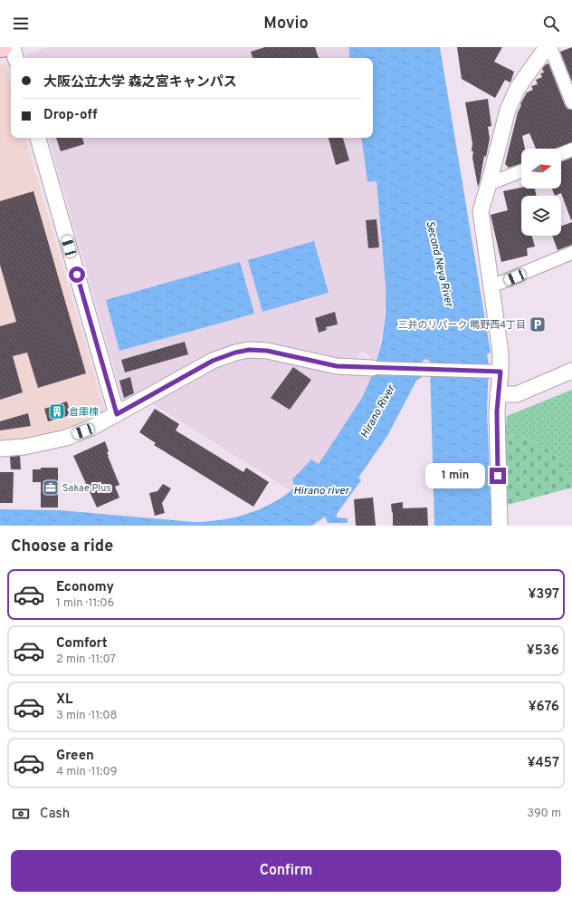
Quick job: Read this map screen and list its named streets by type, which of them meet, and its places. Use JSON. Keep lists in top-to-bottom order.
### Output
{
  "water": ["Second Neya River", "Hirano River", "Hirano river"],
  "places": {
    "parking": ["三井のリパーク 鴫野西4丁目"],
    "building": ["倉庫棟"],
    "office": ["Sakae Plus"]
  },
  "north": "right",
  "page": {
    "header": "Movio",
    "banner": ["大阪公立大学 森之宮キャンパス", "Drop-off"],
    "bubble": "1 min",
    "heading": "Choose a ride",
    "list": [
      {
        "name": "Economy",
        "note": "1 min · 11:06",
        "value": "¥397"
      },
      {
        "name": "Comfort",
        "note": "2 min · 11:07",
        "value": "¥536"
      },
      {
        "name": "XL",
        "note": "3 min · 11:08",
        "value": "¥676"
      },
      {
        "name": "Green",
        "note": "4 min · 11:09",
        "value": "¥457"
      }
    ],
    "pay": ["Cash", "390 m"],
    "buttons": "Confirm"
  }
}
